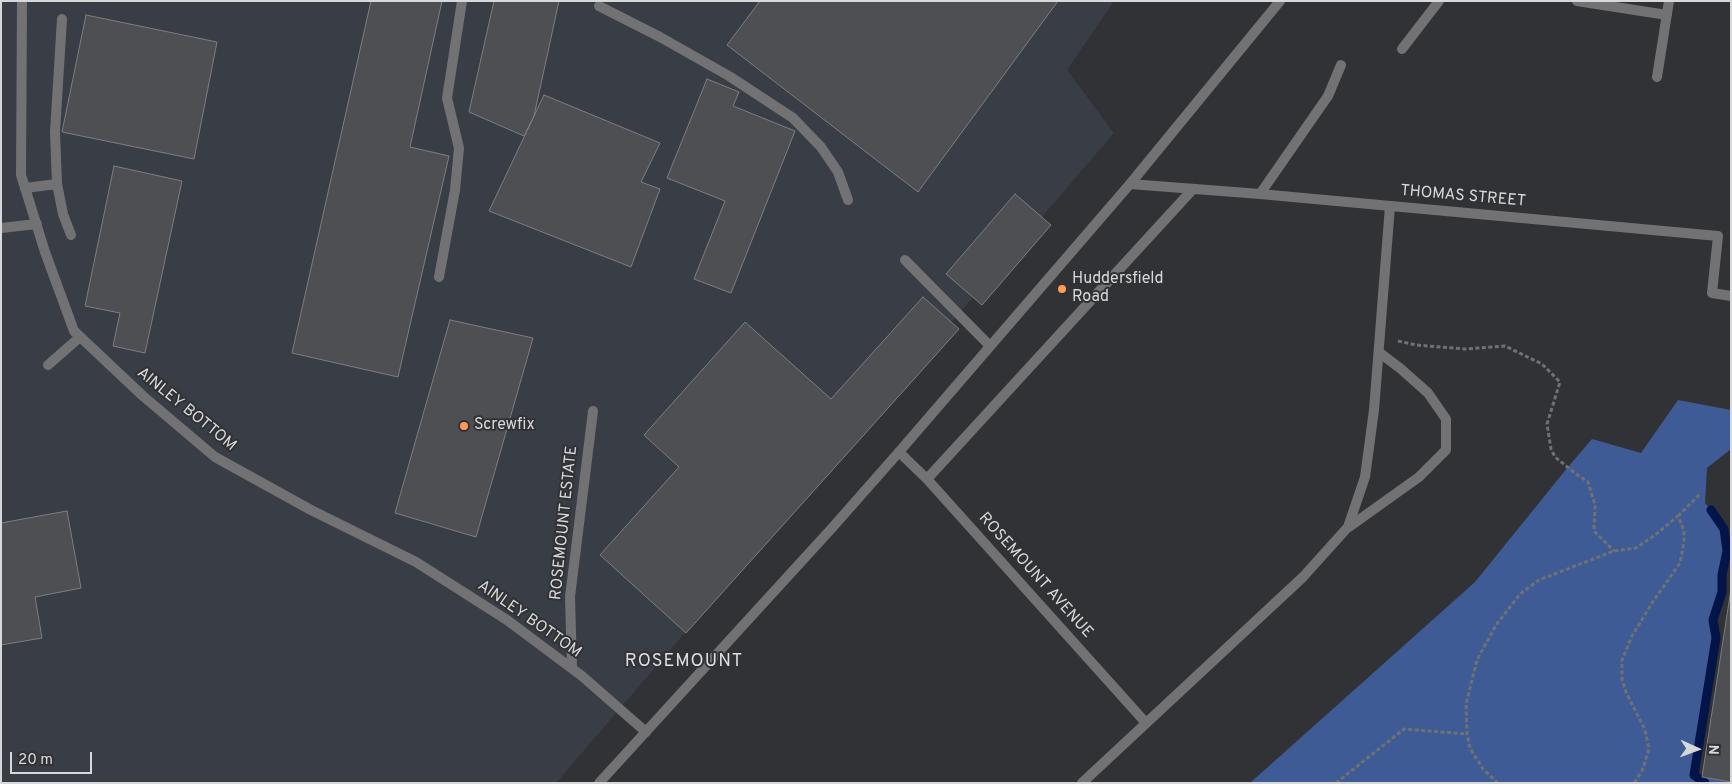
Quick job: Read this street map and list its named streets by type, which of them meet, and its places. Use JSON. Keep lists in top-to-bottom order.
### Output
{
  "streets": {
    "street": [
      "THOMAS STREET",
      "AINLEY BOTTOM",
      "ROSEMOUNT ESTATE",
      "ROSEMOUNT AVENUE"
    ]
  },
  "crossings": [
    ["AINLEY BOTTOM", "ROSEMOUNT ESTATE"]
  ],
  "districts": ["ROSEMOUNT"],
  "places": ["Huddersfield Road", "Screwfix"],
  "scale_bar": "20 m",
  "north": "right"
}
